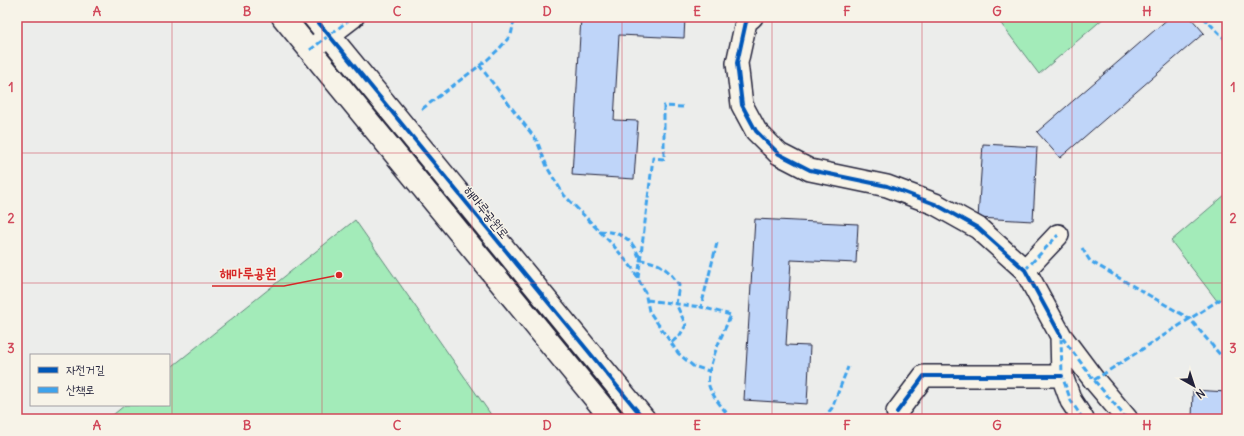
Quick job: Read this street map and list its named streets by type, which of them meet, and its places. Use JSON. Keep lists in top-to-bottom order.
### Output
{
  "streets": {
    "street": ["해마루공원로"]
  },
  "places": ["해마루공원"],
  "legend": ["자전거길", "산책로"],
  "north": "bottom right",
  "grid": {
    "columns": [
      "A",
      "B",
      "C",
      "D",
      "E",
      "F",
      "G",
      "H"
    ],
    "rows": ["1", "2", "3"]
  }
}
